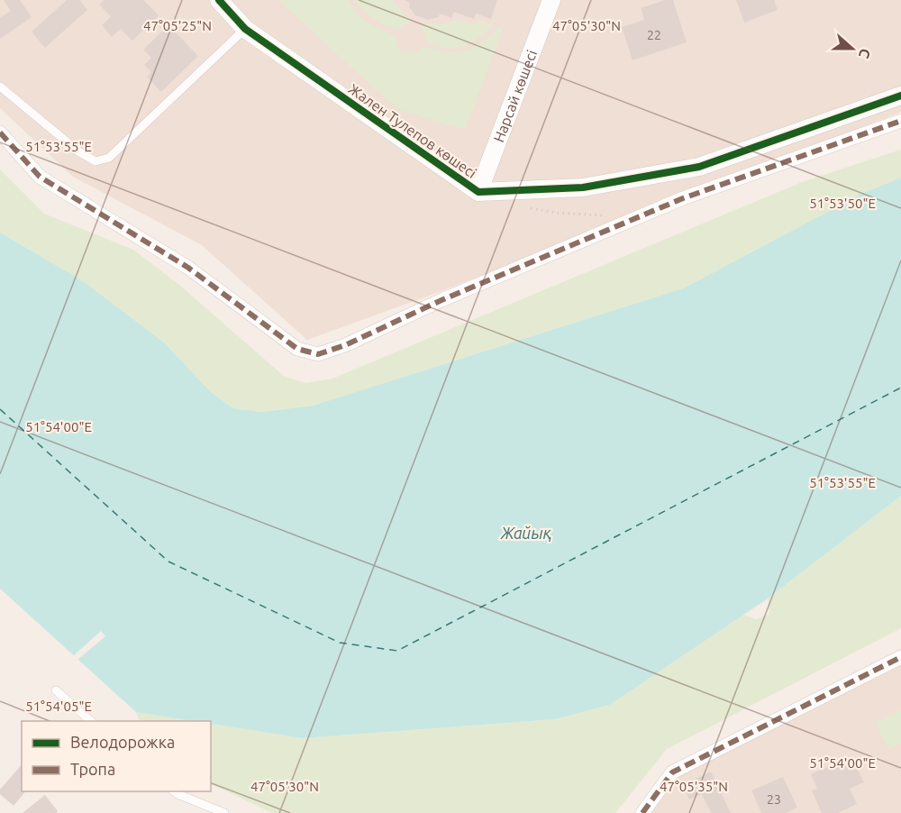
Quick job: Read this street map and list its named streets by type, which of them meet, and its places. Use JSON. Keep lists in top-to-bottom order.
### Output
{
  "streets": {
    "street": ["Нарсай көшесі", "Жален Тулепов көшесі"]
  },
  "crossings": [
    ["Нарсай көшесі", "Жален Тулепов көшесі"]
  ],
  "water": ["Жайық"],
  "house_numbers": ["22", "23"],
  "legend": ["Велодорожка", "Тропа"],
  "north": "right",
  "coordinates": [
    "47°05'25\"N",
    "47°05'30\"N",
    "51°53'55\"E",
    "51°53'50\"E",
    "51°54'00\"E",
    "51°54'05\"E",
    "47°05'35\"N"
  ]
}
